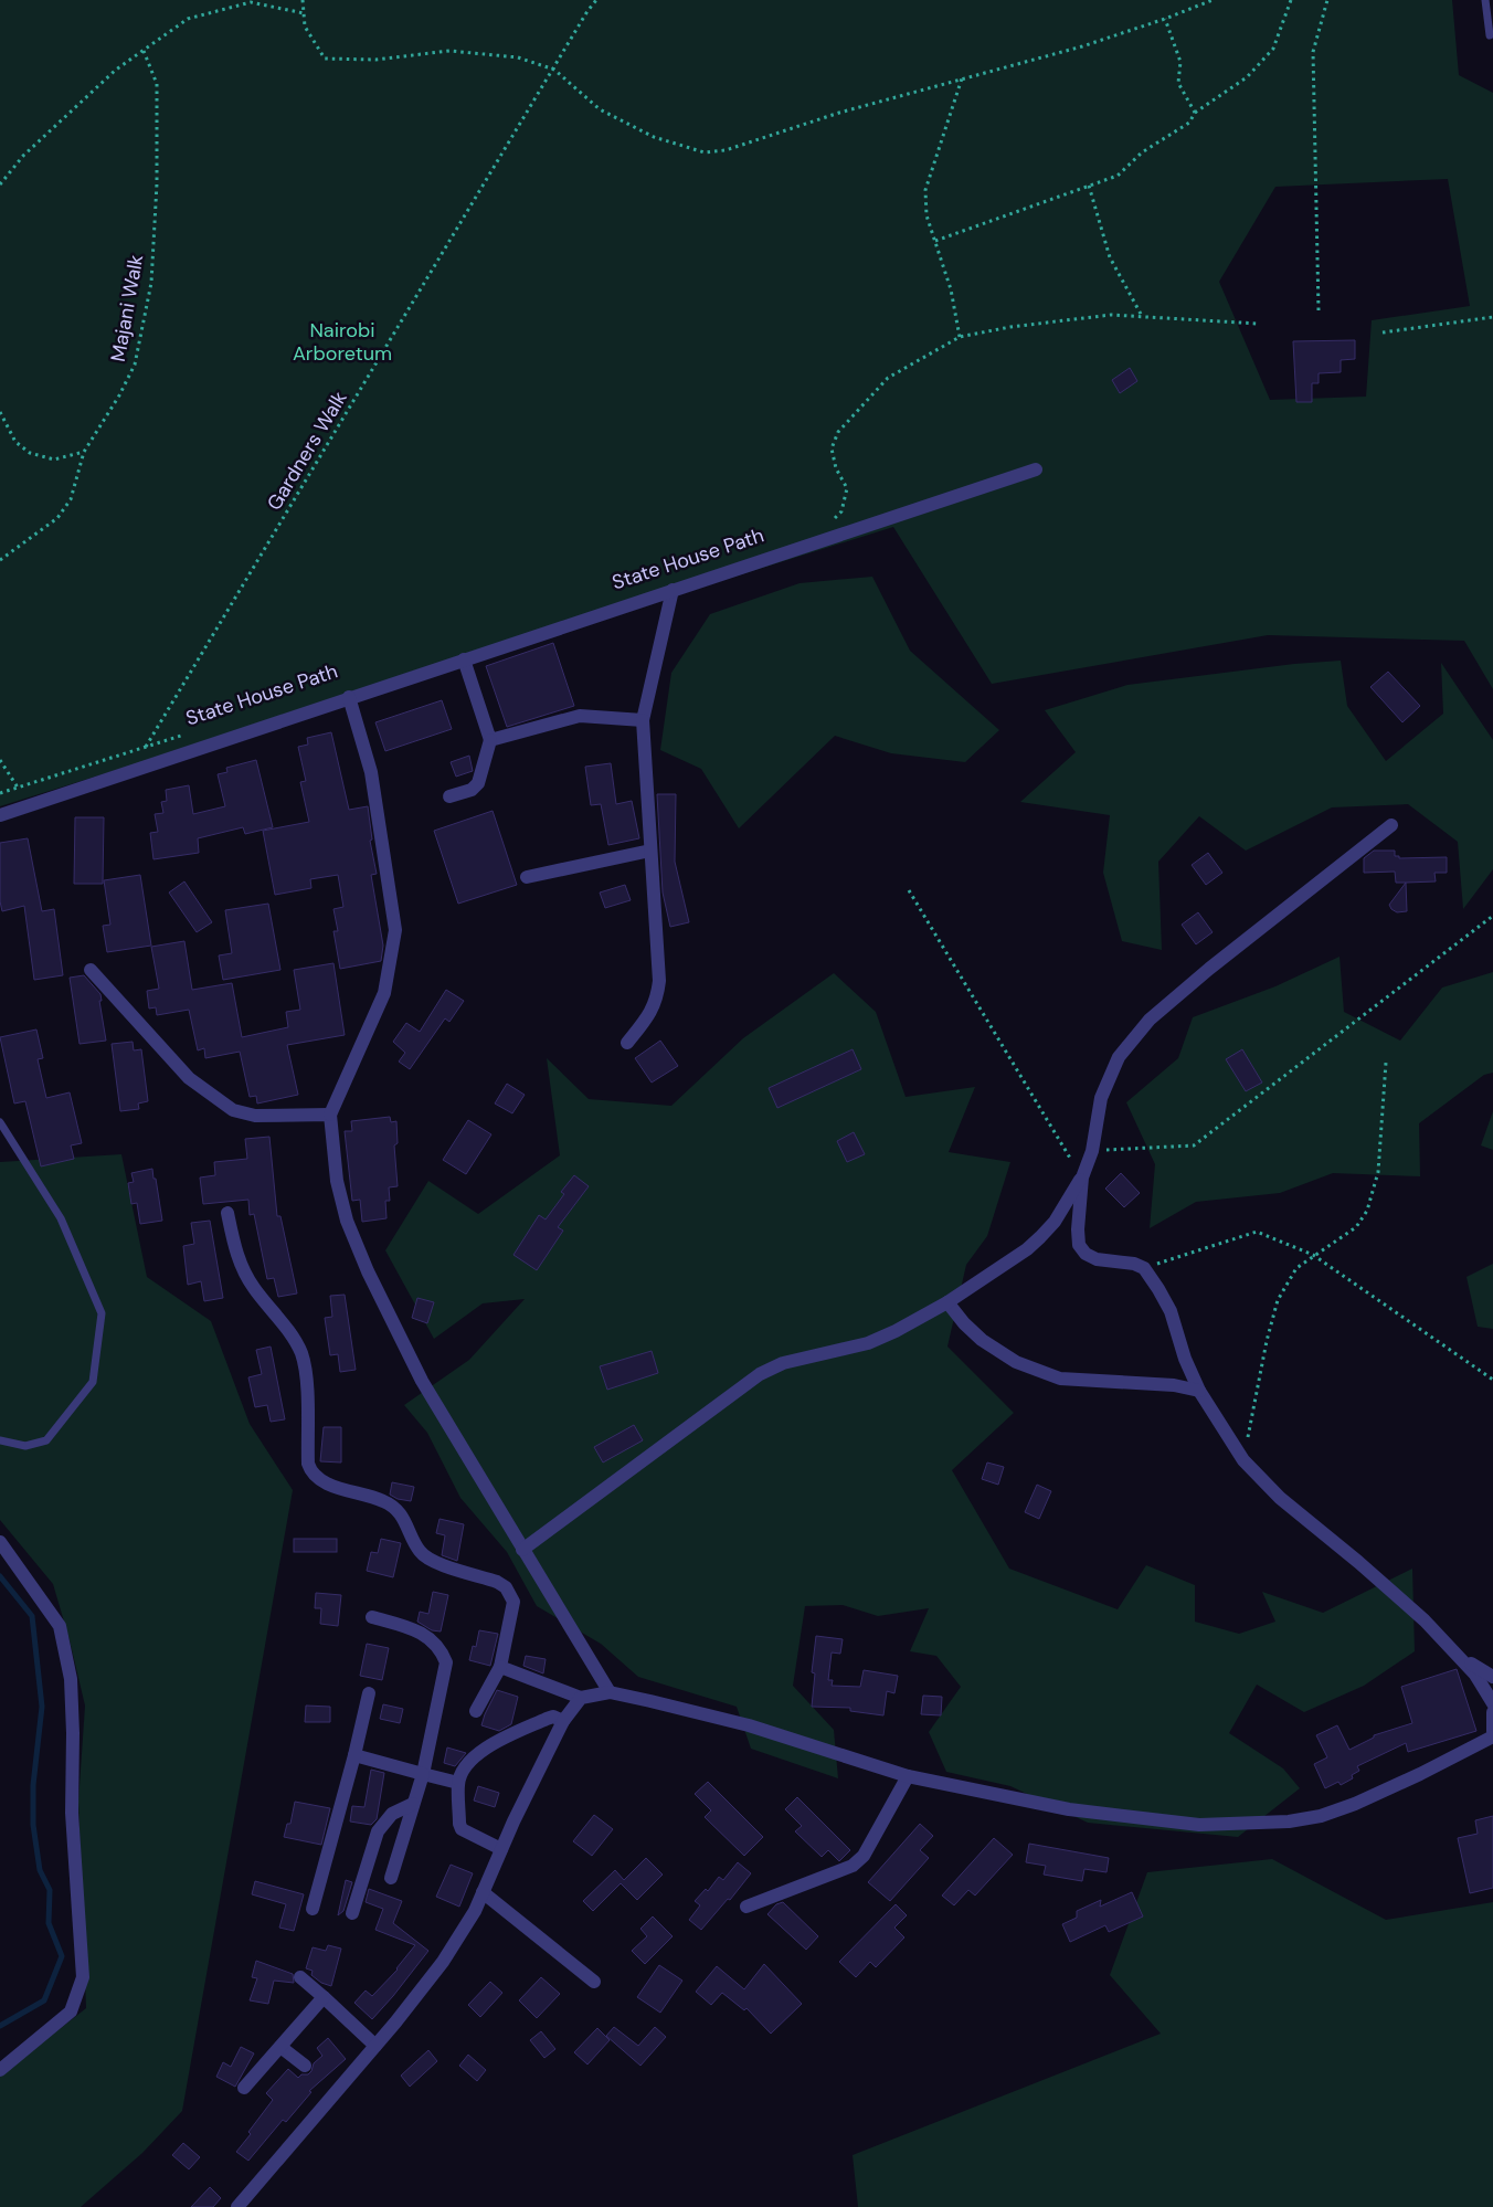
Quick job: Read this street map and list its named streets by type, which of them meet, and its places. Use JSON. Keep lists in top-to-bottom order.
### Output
{
  "streets": {
    "path": ["Majani Walk", "Gardners Walk", "State House Path"]
  },
  "crossings": [
    ["Gardners Walk", "State House Path"]
  ],
  "parks": ["Nairobi Arboretum"]
}
